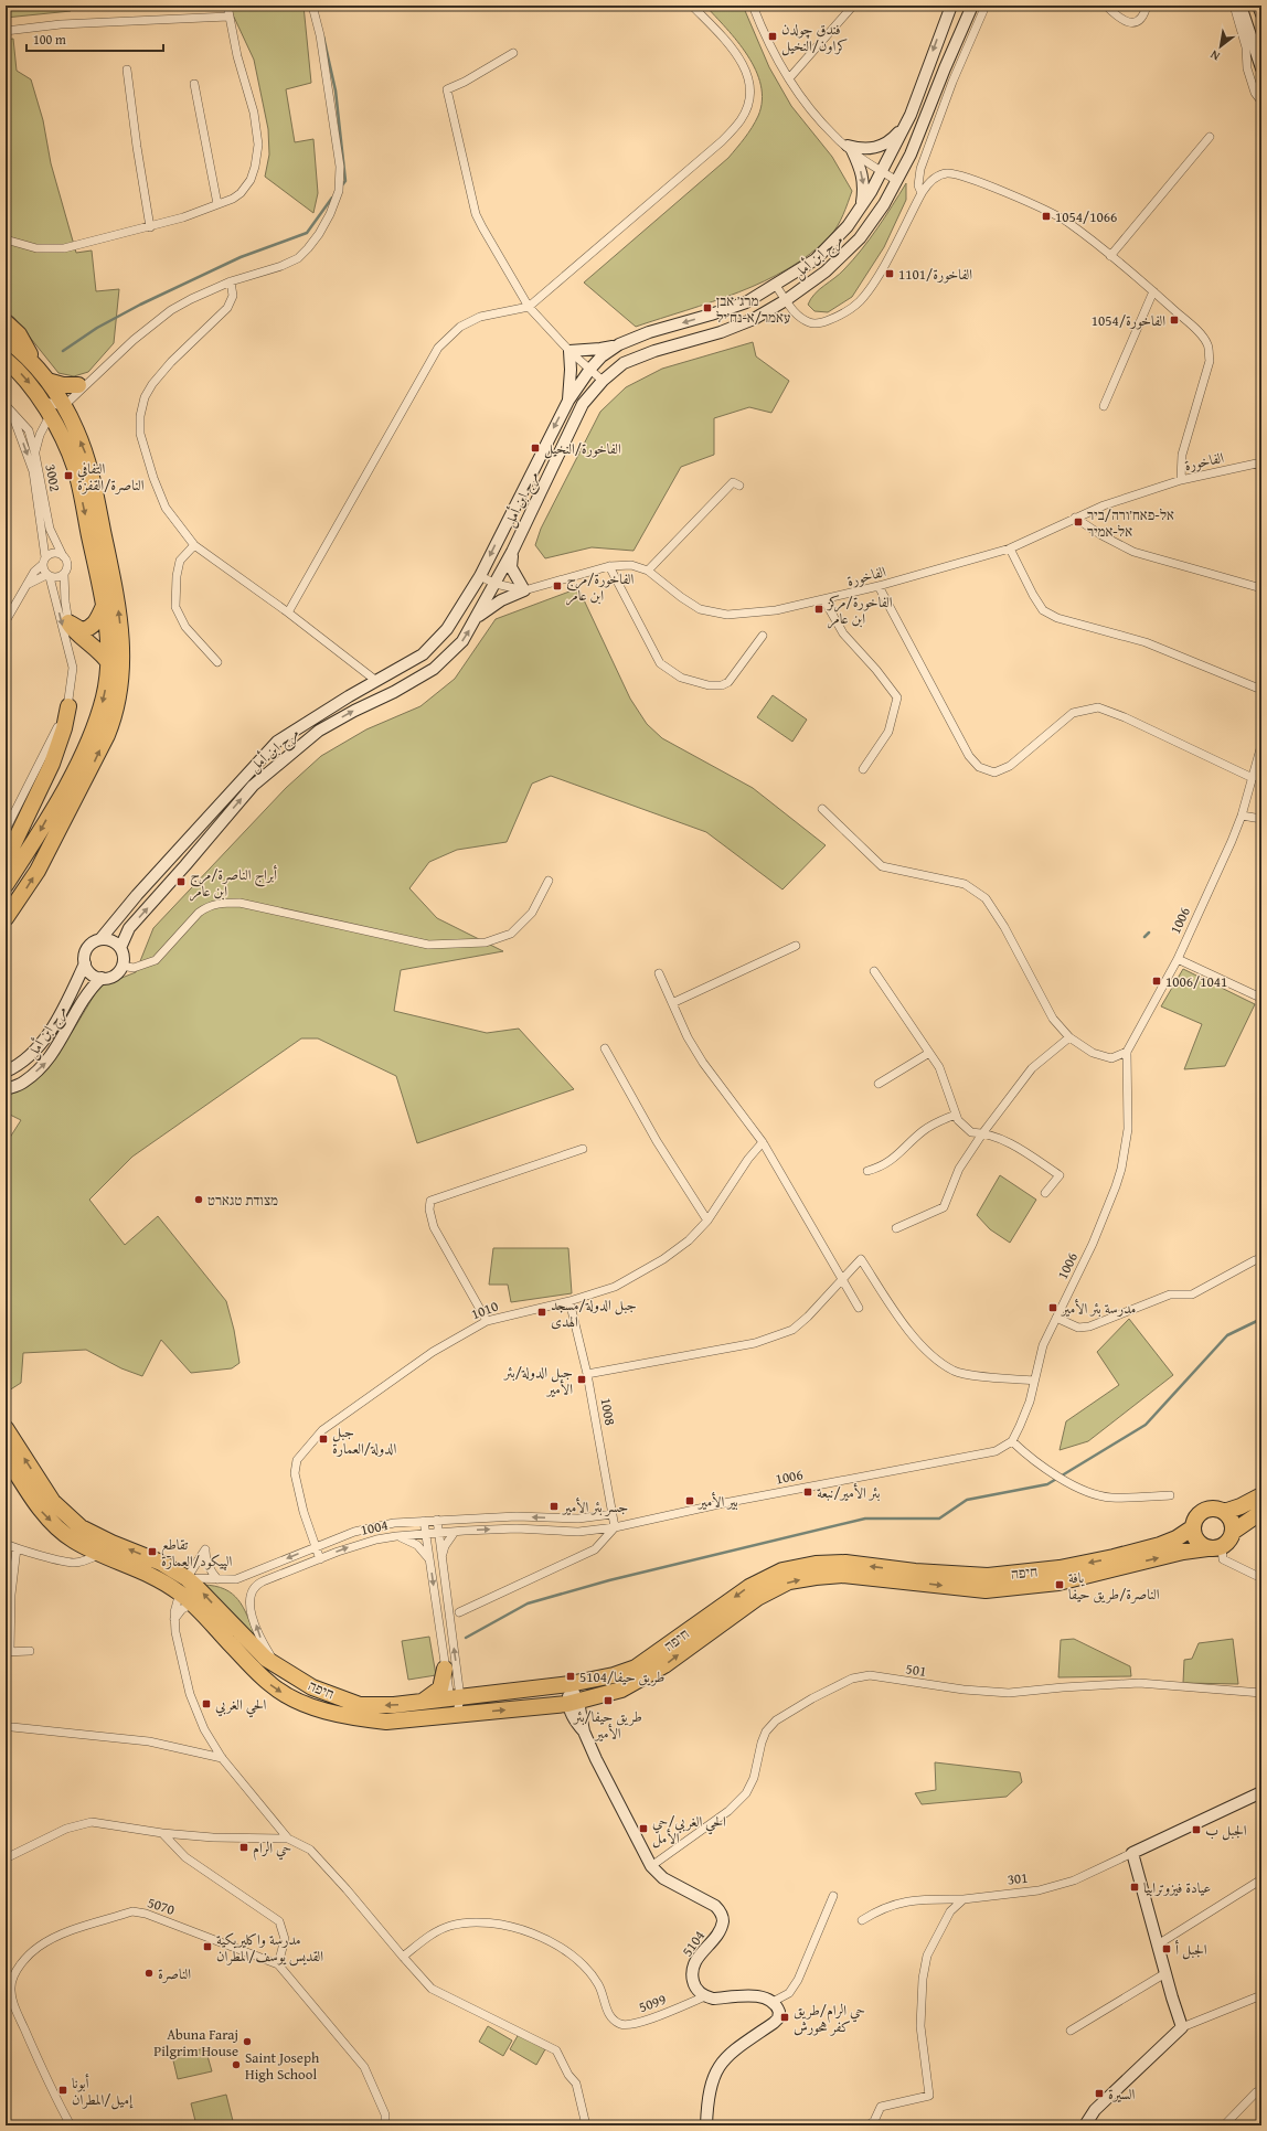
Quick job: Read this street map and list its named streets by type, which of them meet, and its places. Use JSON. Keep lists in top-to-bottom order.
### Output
{
  "streets": {
    "highway": ["חיפה"],
    "street": [
      "مرج ابن أمل",
      "الفاخورة",
      "3002",
      "1006",
      "1010",
      "1008",
      "1004",
      "501",
      "301",
      "5070",
      "5104",
      "5099"
    ]
  },
  "crossings": [
    ["مرج ابن أمل", "الفاخورة"],
    ["1006", "1008"],
    ["1006", "1004"],
    ["1010", "1008"],
    ["1010", "1004"],
    ["1008", "1004"],
    ["1004", "חיפה"],
    ["חיפה", "5104"],
    ["501", "5104"],
    ["5104", "5099"]
  ],
  "places": {
    "transit": [
      "فندق چولدن كراون/النخيل",
      "1054/1066",
      "الفاخورة/1101",
      "מרג׳ אבן עאמר/א-נח׳יל",
      "الفاخورة/1054",
      "الفاخورة/النخيل",
      "التفافي الناصرة/القفزة",
      "אל-פאח׳ורה/ביר אל-אמיר",
      "الفاخورة/مرج ابن عامر",
      "الفاخورة/مركز ابن عامر",
      "أبراج الناصرة/مرج ابن عامر",
      "1006/1041",
      "مدرسة بئر الأمير",
      "جبل الدولة/مسجد الهدى",
      "جبل الدولة/بئر الأمير",
      "جبل الدولة/العمارة",
      "بئر الأمير/نبعة",
      "بير الأمير",
      "جسر بئر الأمير",
      "تقاطع الپيكود/العمارة",
      "يافة الناصرة/طريق حيفا",
      "طريق حيفا/5104",
      "طريق حيفا/بئر الأمير",
      "الحي الغربي",
      "الحي الغربي/حي الأمل",
      "الجبل ب",
      "حي الرام",
      "عيادة فيزوترابيا",
      "مدرسة واكليريكية القديس يوسف/المطران",
      "الجبل أ",
      "حي الرام/طريق كفر هحورش",
      "أبونا إميل/المطران",
      "السيرة"
    ],
    "other": [
      "מצודת טגארט",
      "الناصرة",
      "Abuna Faraj Pilgrim House",
      "Saint Joseph High School"
    ]
  },
  "scale_bar": "100 m",
  "north": "bottom left"
}
